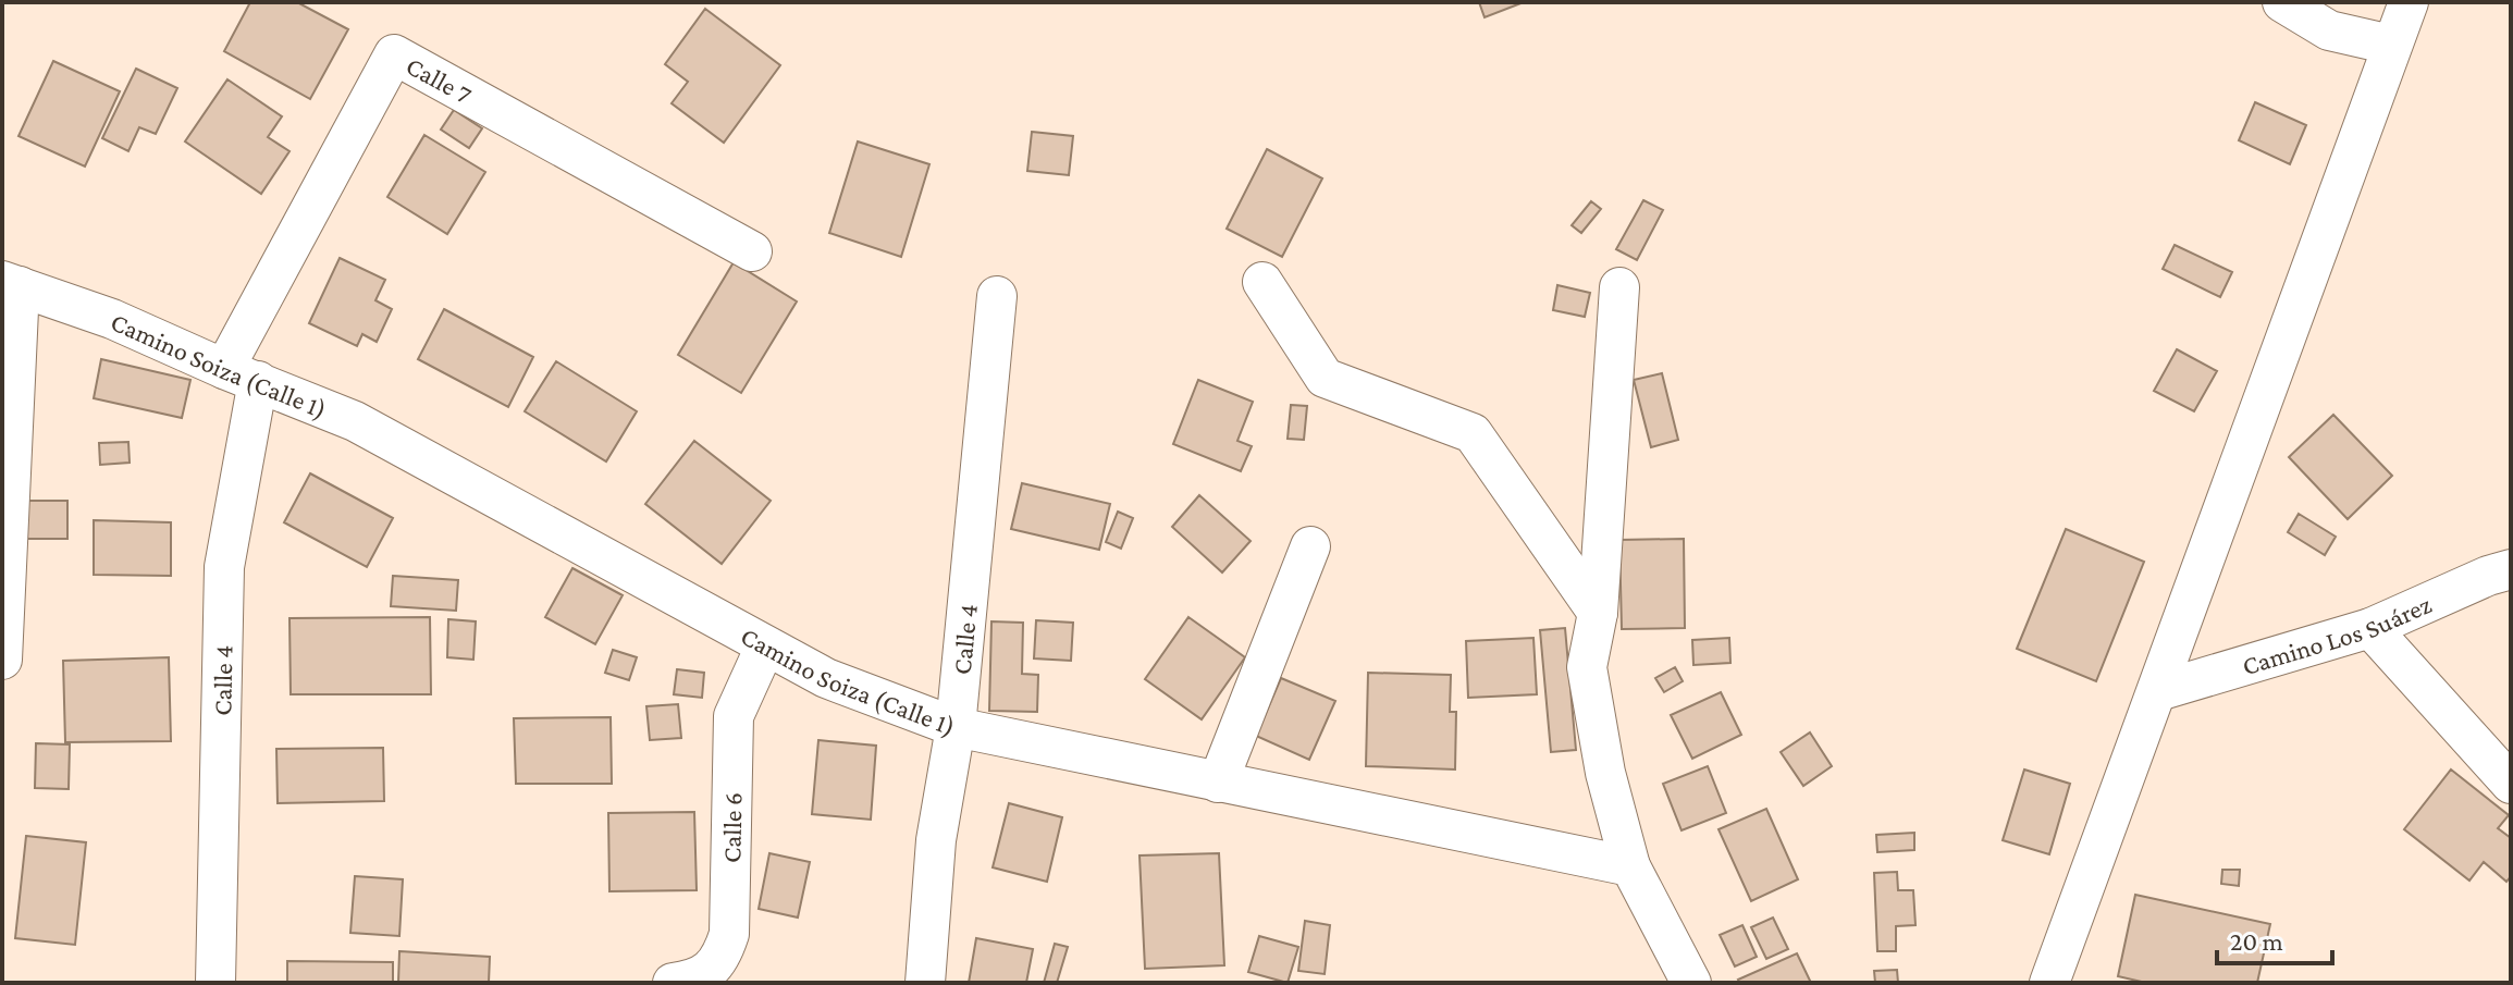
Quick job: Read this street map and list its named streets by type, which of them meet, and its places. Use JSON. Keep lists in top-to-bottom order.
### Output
{
  "streets": {
    "street": [
      "Calle 7",
      "Camino Soiza (Calle 1)",
      "Camino Los Suárez",
      "Calle 4",
      "Calle 6"
    ]
  },
  "crossings": [
    ["Calle 7", "Camino Soiza (Calle 1)"],
    ["Calle 7", "Calle 4"],
    ["Camino Soiza (Calle 1)", "Calle 4"],
    ["Camino Soiza (Calle 1)", "Calle 6"]
  ],
  "scale_bar": "20 m"
}
